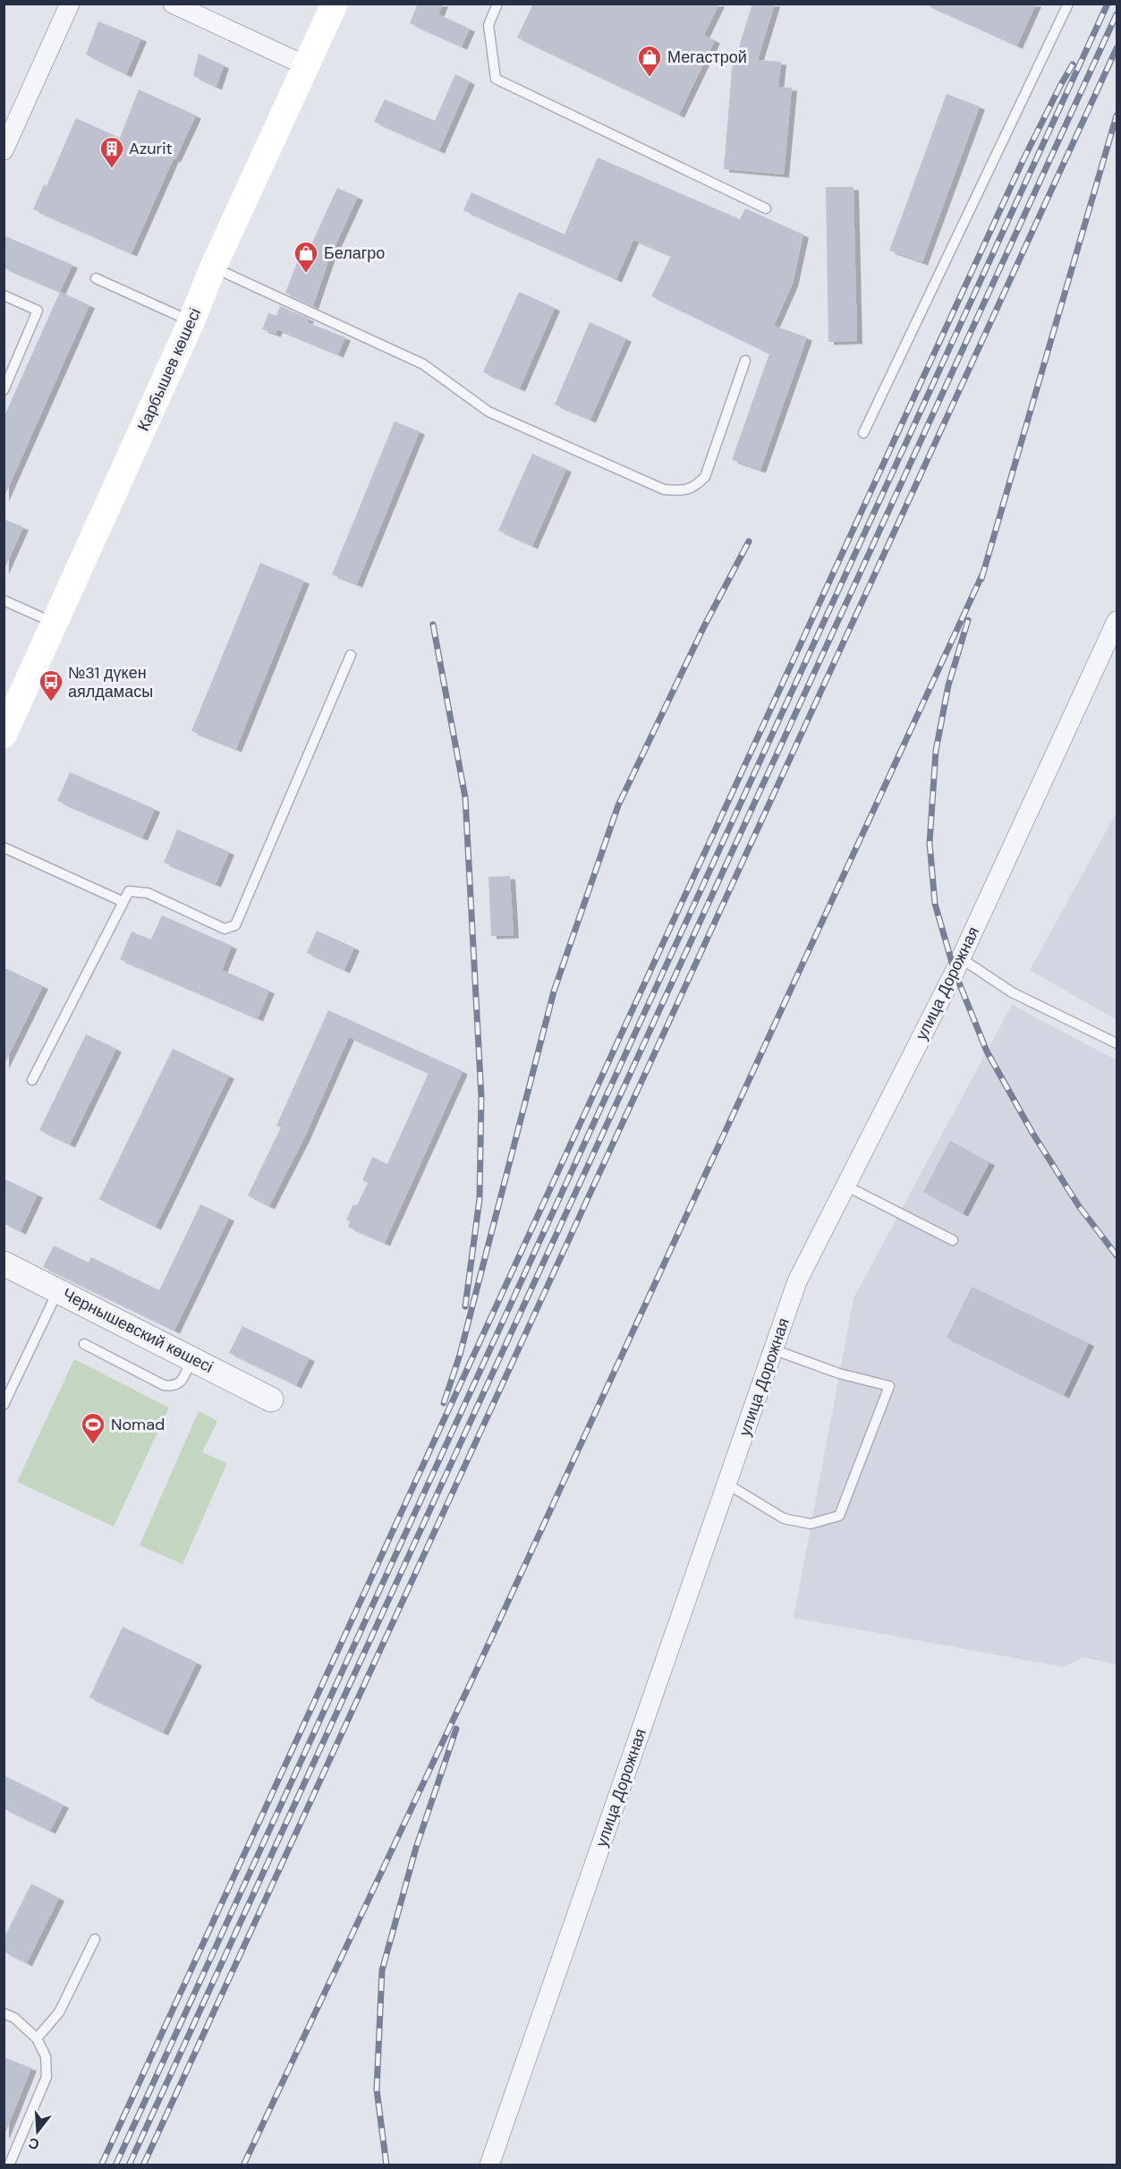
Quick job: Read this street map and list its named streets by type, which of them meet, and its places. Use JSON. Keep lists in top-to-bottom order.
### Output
{
  "streets": {
    "main road": ["Карбышев көшесі"],
    "street": ["улица Дорожная", "Чернышевский көшесі"]
  },
  "places": {
    "shop": ["Мегастрой", "Белагро"],
    "building": ["Azurit"],
    "bus stop": ["№31 дүкен аялдамасы"],
    "sports": ["Nomad"]
  },
  "north": "bottom"
}
